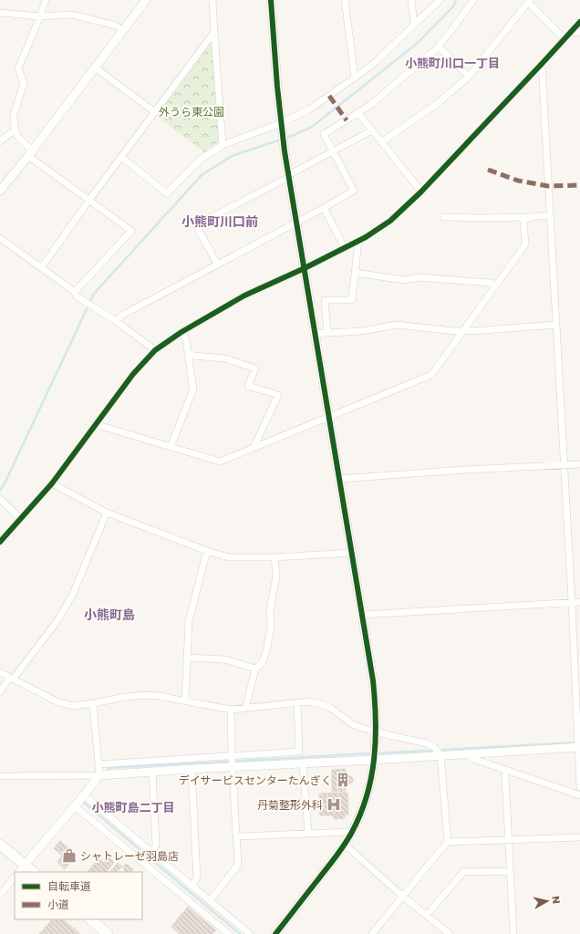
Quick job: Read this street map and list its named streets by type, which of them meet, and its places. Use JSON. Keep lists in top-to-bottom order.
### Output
{
  "districts": [
    "小熊町川口一丁目",
    "小熊町川口前",
    "小熊町島",
    "小熊町島二丁目"
  ],
  "parks": ["外うら東公園"],
  "places": {
    "building": ["デイサービスセンターたんぎく"],
    "hospital": ["丹菊整形外科"],
    "shop": ["シャトレーゼ羽島店"]
  },
  "legend": ["自転車道", "小道"],
  "north": "right"
}
